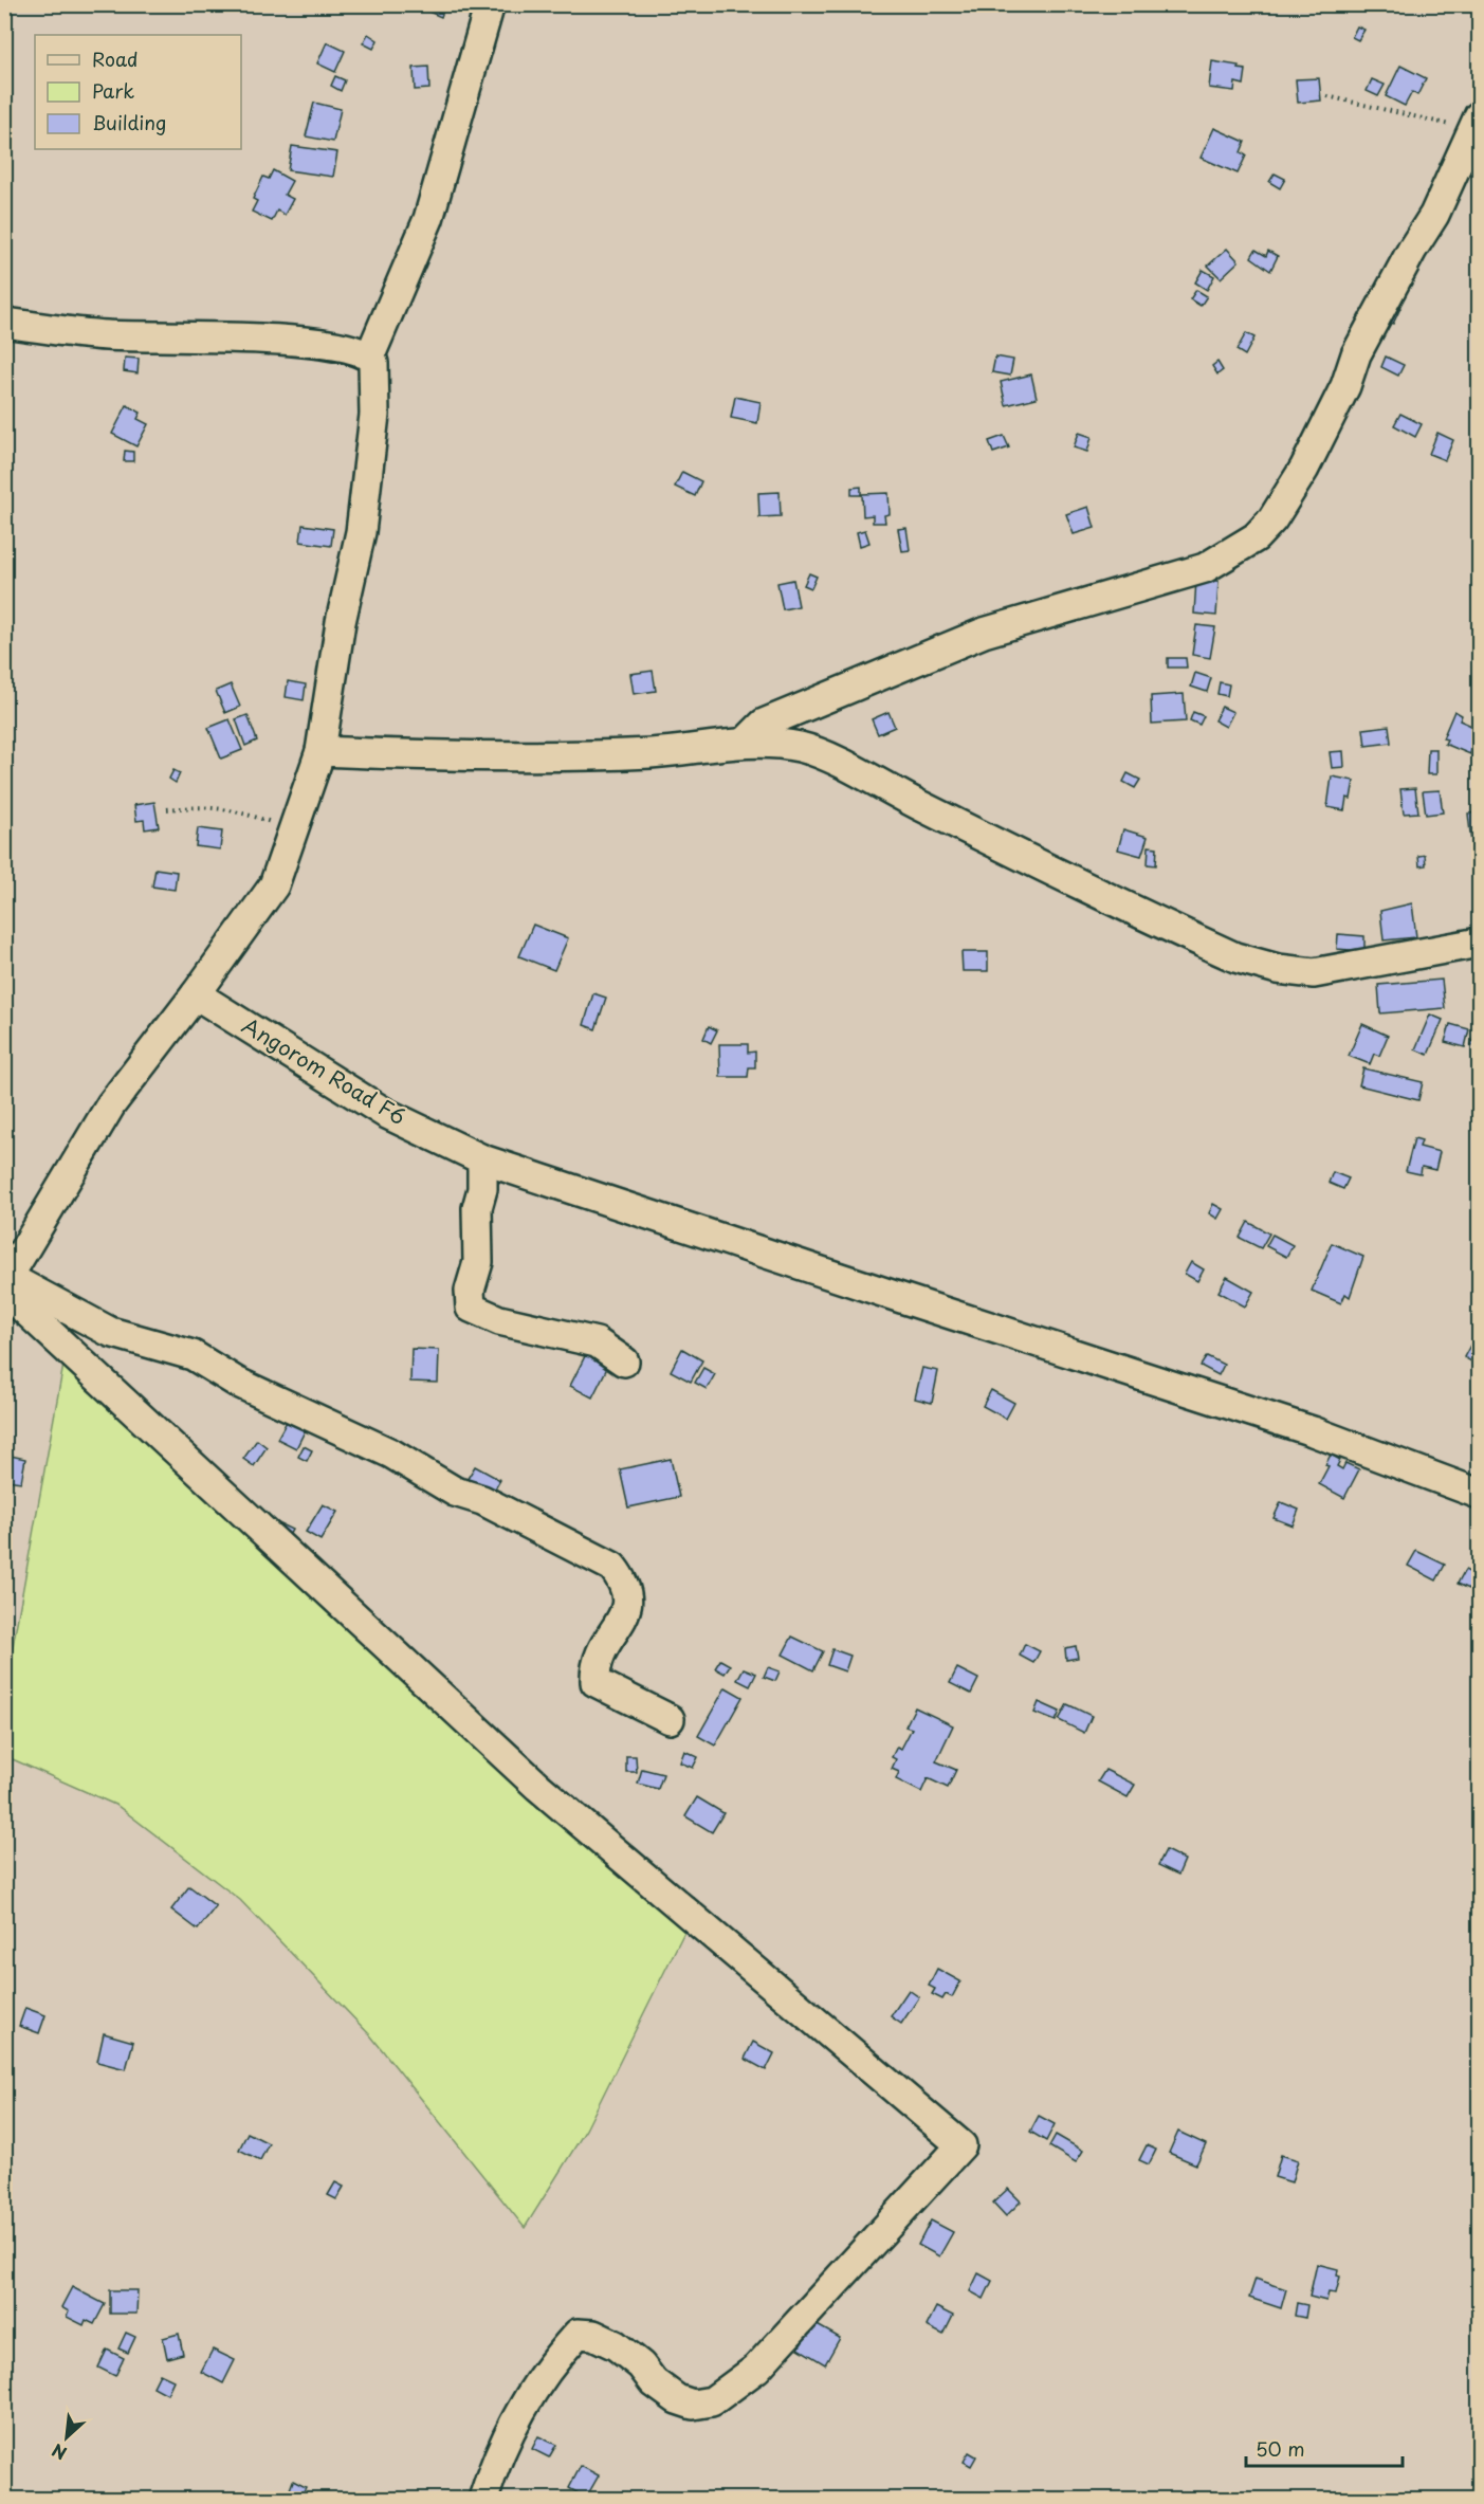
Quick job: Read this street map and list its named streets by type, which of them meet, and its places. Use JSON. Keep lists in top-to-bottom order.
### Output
{
  "streets": {
    "street": ["Angorom Road F6"]
  },
  "legend": ["Road", "Park", "Building"],
  "scale_bar": "50 m",
  "north": "bottom left"
}
